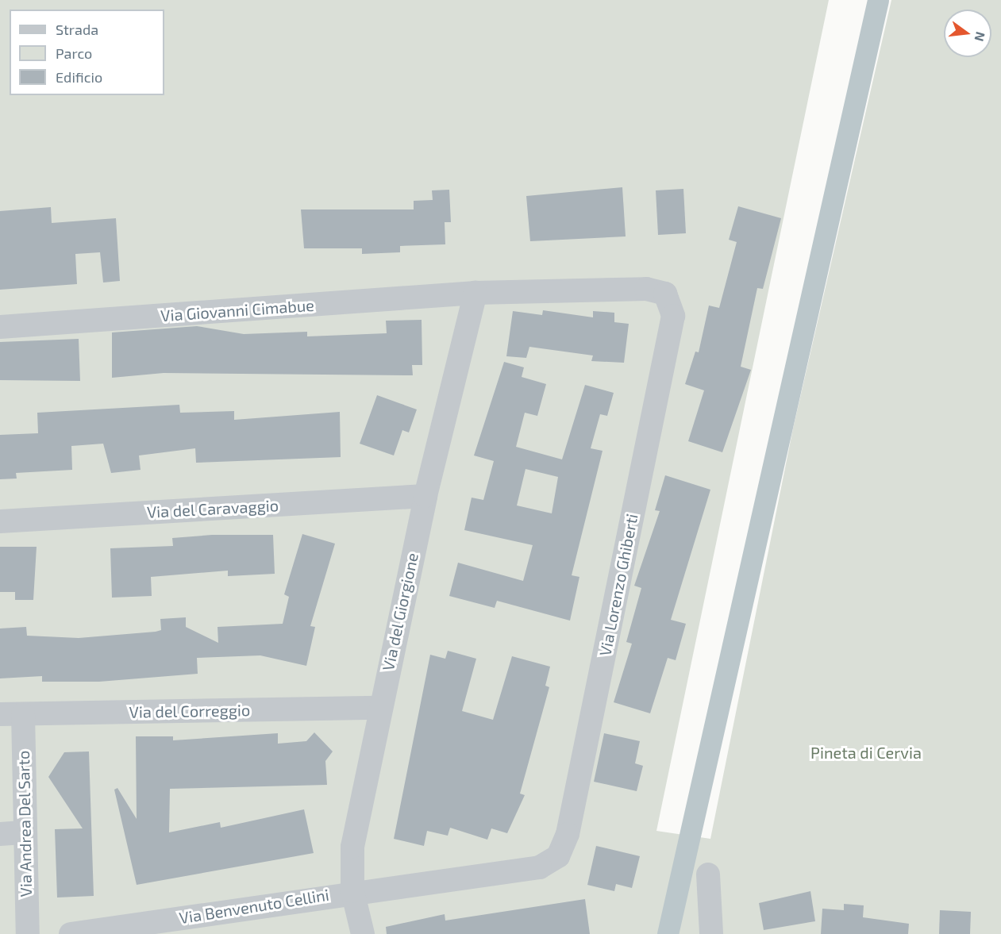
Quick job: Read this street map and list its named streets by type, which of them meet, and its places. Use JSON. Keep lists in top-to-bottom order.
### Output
{
  "streets": {
    "street": [
      "Via Giovanni Cimabue",
      "Via del Caravaggio",
      "Via Lorenzo Ghiberti",
      "Via del Giorgione",
      "Via del Correggio",
      "Via Andrea Del Sarto",
      "Via Benvenuto Cellini"
    ]
  },
  "crossings": [
    ["Via Giovanni Cimabue", "Via Lorenzo Ghiberti"],
    ["Via Giovanni Cimabue", "Via del Giorgione"],
    ["Via del Caravaggio", "Via del Giorgione"],
    ["Via Lorenzo Ghiberti", "Via del Giorgione"],
    ["Via Lorenzo Ghiberti", "Via Benvenuto Cellini"],
    ["Via del Giorgione", "Via del Correggio"],
    ["Via del Giorgione", "Via Benvenuto Cellini"],
    ["Via del Correggio", "Via Andrea Del Sarto"]
  ],
  "parks": ["Pineta di Cervia"],
  "legend": ["Strada", "Parco", "Edificio"],
  "north": "right"
}
